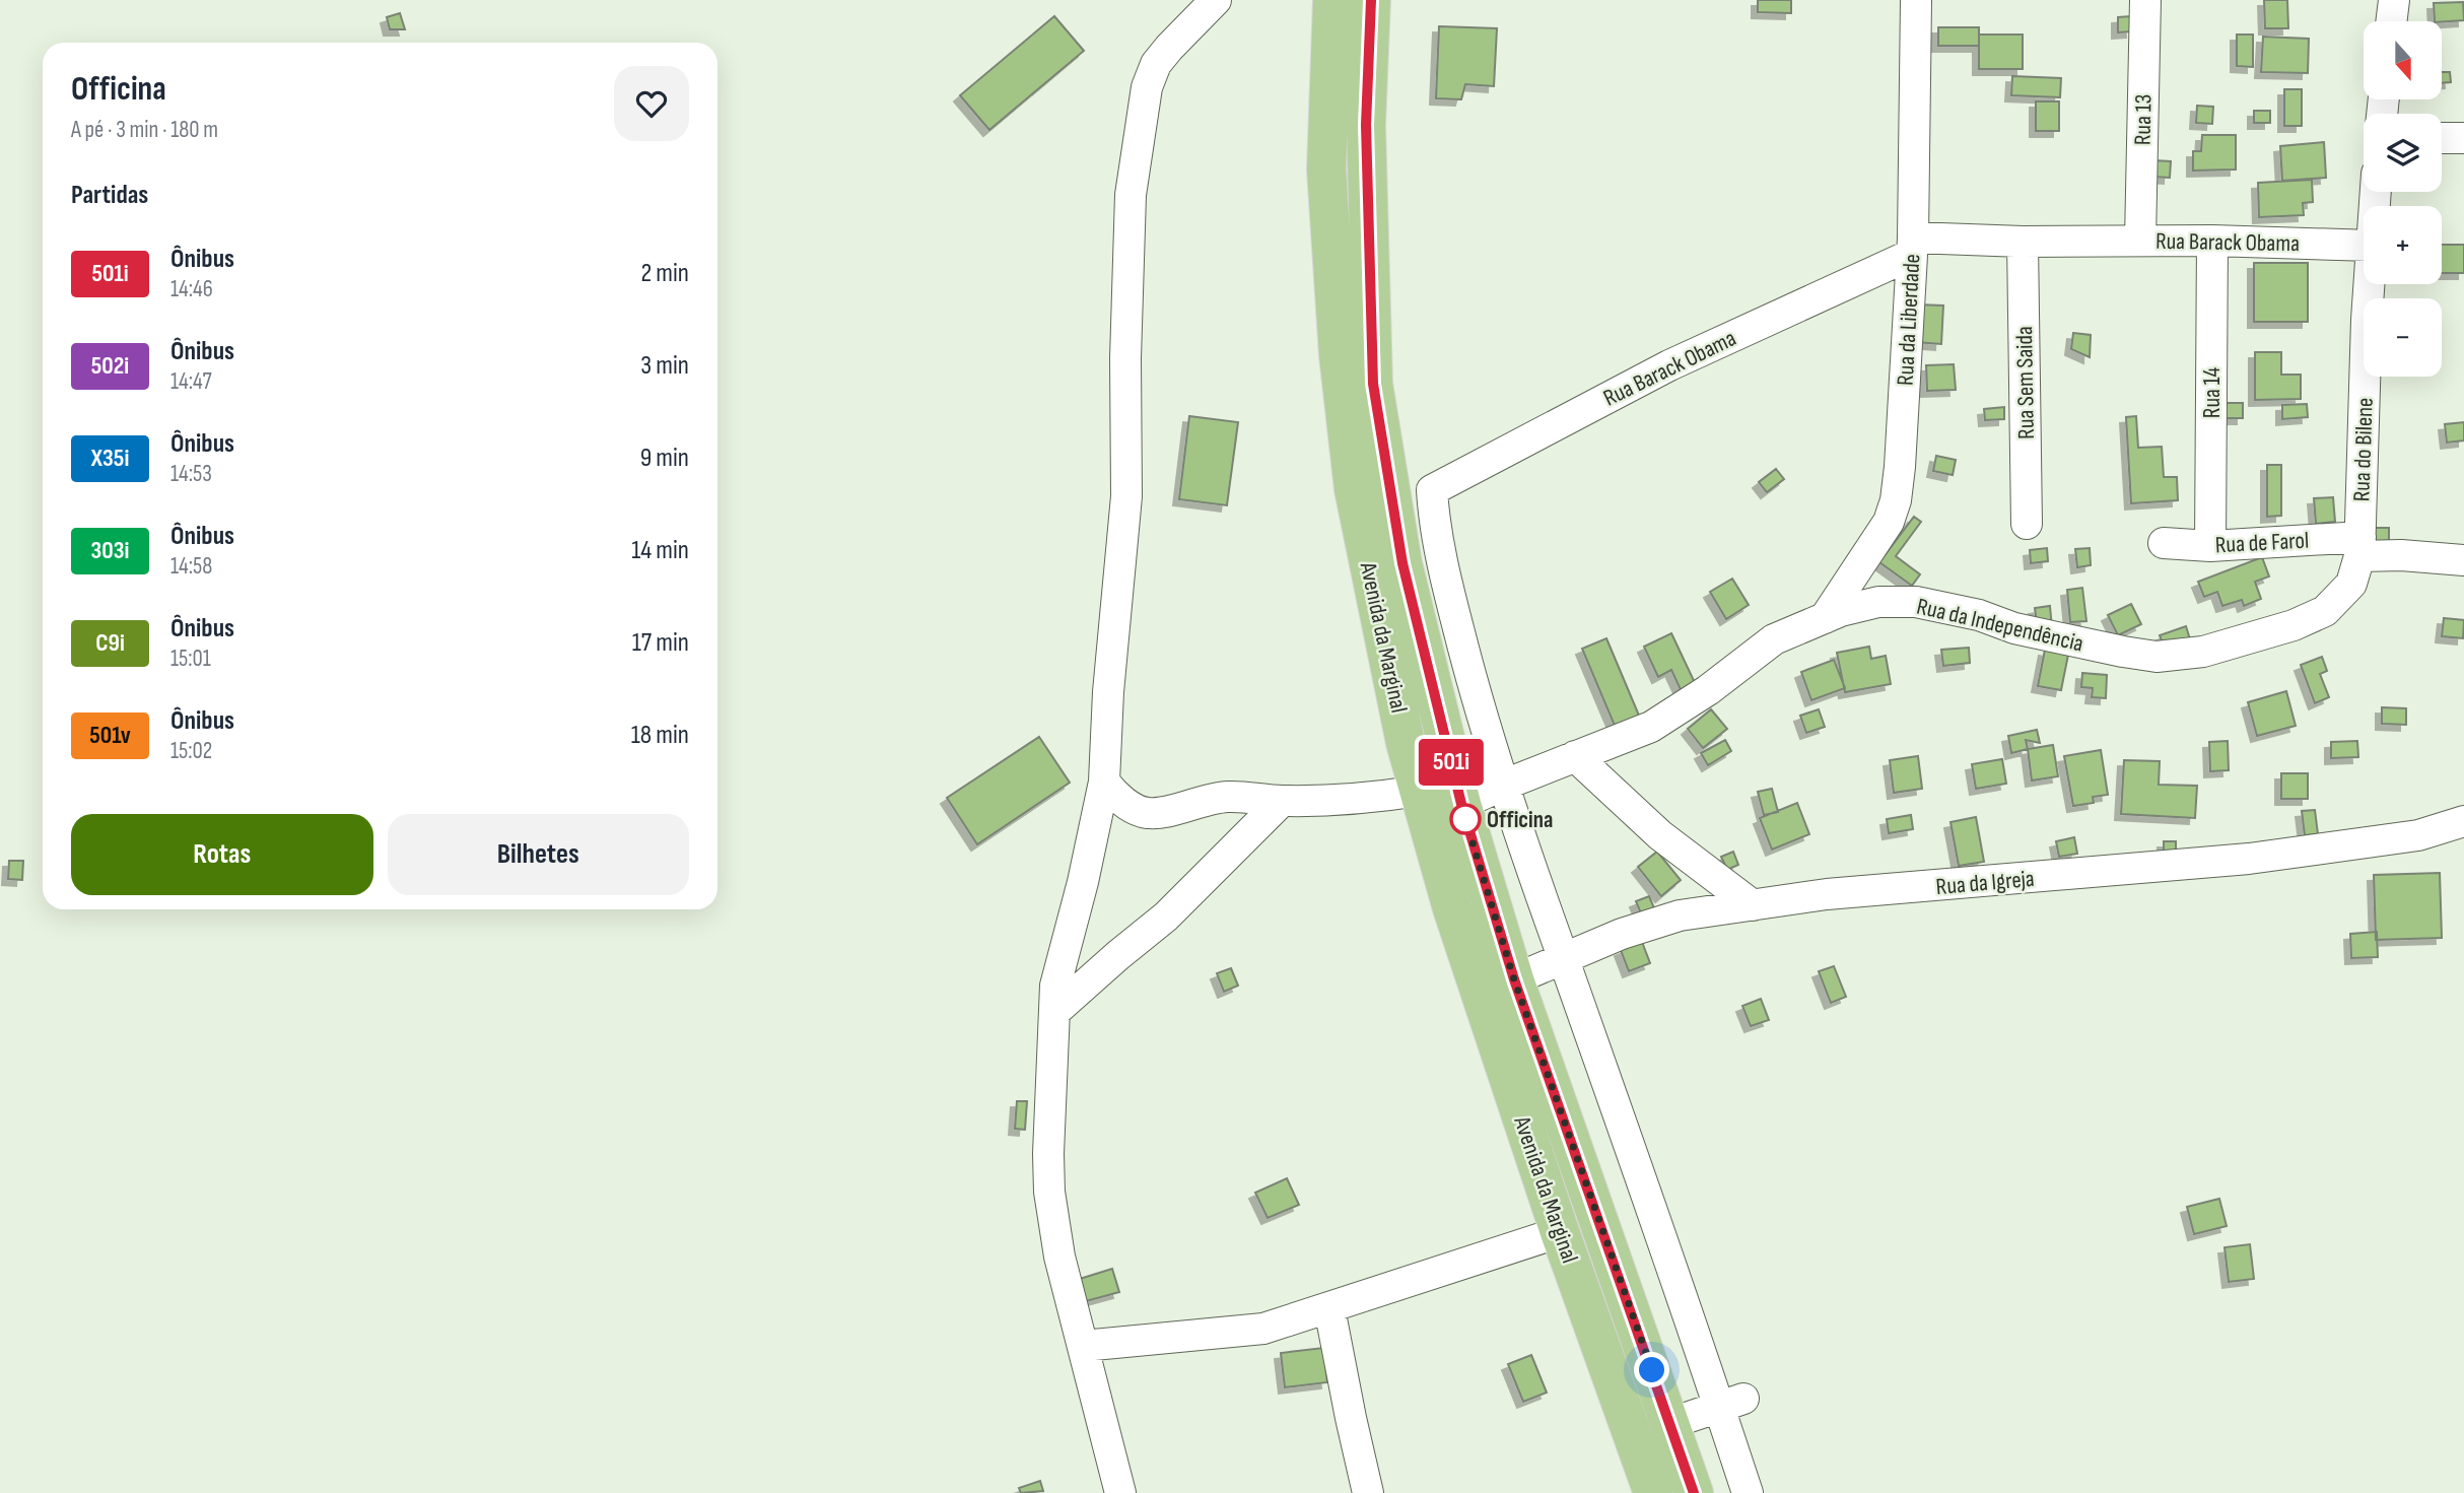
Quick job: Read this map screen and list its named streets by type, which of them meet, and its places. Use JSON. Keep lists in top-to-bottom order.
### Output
{
  "streets": {
    "main road": ["Avenida da Marginal"],
    "street": [
      "Rua 13",
      "Rua Barack Obama",
      "Rua da Liberdade",
      "Rua Sem Saida",
      "Rua 14",
      "Rua do Bilene",
      "Rua de Farol",
      "Rua da Independência",
      "Rua da Igreja"
    ]
  },
  "crossings": [
    ["Rua 13", "Rua Barack Obama"],
    ["Rua Barack Obama", "Rua da Liberdade"],
    ["Rua Barack Obama", "Rua Sem Saida"],
    ["Rua Barack Obama", "Rua 14"],
    ["Rua Barack Obama", "Rua da Independência"],
    ["Rua da Liberdade", "Rua da Independência"],
    ["Rua 14", "Rua de Farol"],
    ["Rua do Bilene", "Rua de Farol"],
    ["Rua do Bilene", "Rua da Independência"],
    ["Rua de Farol", "Rua da Independência"],
    ["Rua da Independência", "Avenida da Marginal"],
    ["Avenida da Marginal", "Rua da Igreja"]
  ],
  "places": ["Officina"],
  "lines": ["bus line 501i"],
  "north": "bottom",
  "page": {
    "on_map": "501i",
    "map_buttons": ["+", "−"],
    "heading": [
      ["Officina", "A pé · 3 min · 180 m"],
      "Partidas"
    ],
    "list": [
      {
        "mark": "501i",
        "name": "Ônibus",
        "note": "14:46",
        "value": "2 min"
      },
      {
        "mark": "502i",
        "name": "Ônibus",
        "note": "14:47",
        "value": "3 min"
      },
      {
        "mark": "X35i",
        "name": "Ônibus",
        "note": "14:53",
        "value": "9 min"
      },
      {
        "mark": "303i",
        "name": "Ônibus",
        "note": "14:58",
        "value": "14 min"
      },
      {
        "mark": "C9i",
        "name": "Ônibus",
        "note": "15:01",
        "value": "17 min"
      },
      {
        "mark": "501v",
        "name": "Ônibus",
        "note": "15:02",
        "value": "18 min"
      }
    ],
    "buttons": ["Rotas", "Bilhetes"]
  }
}
